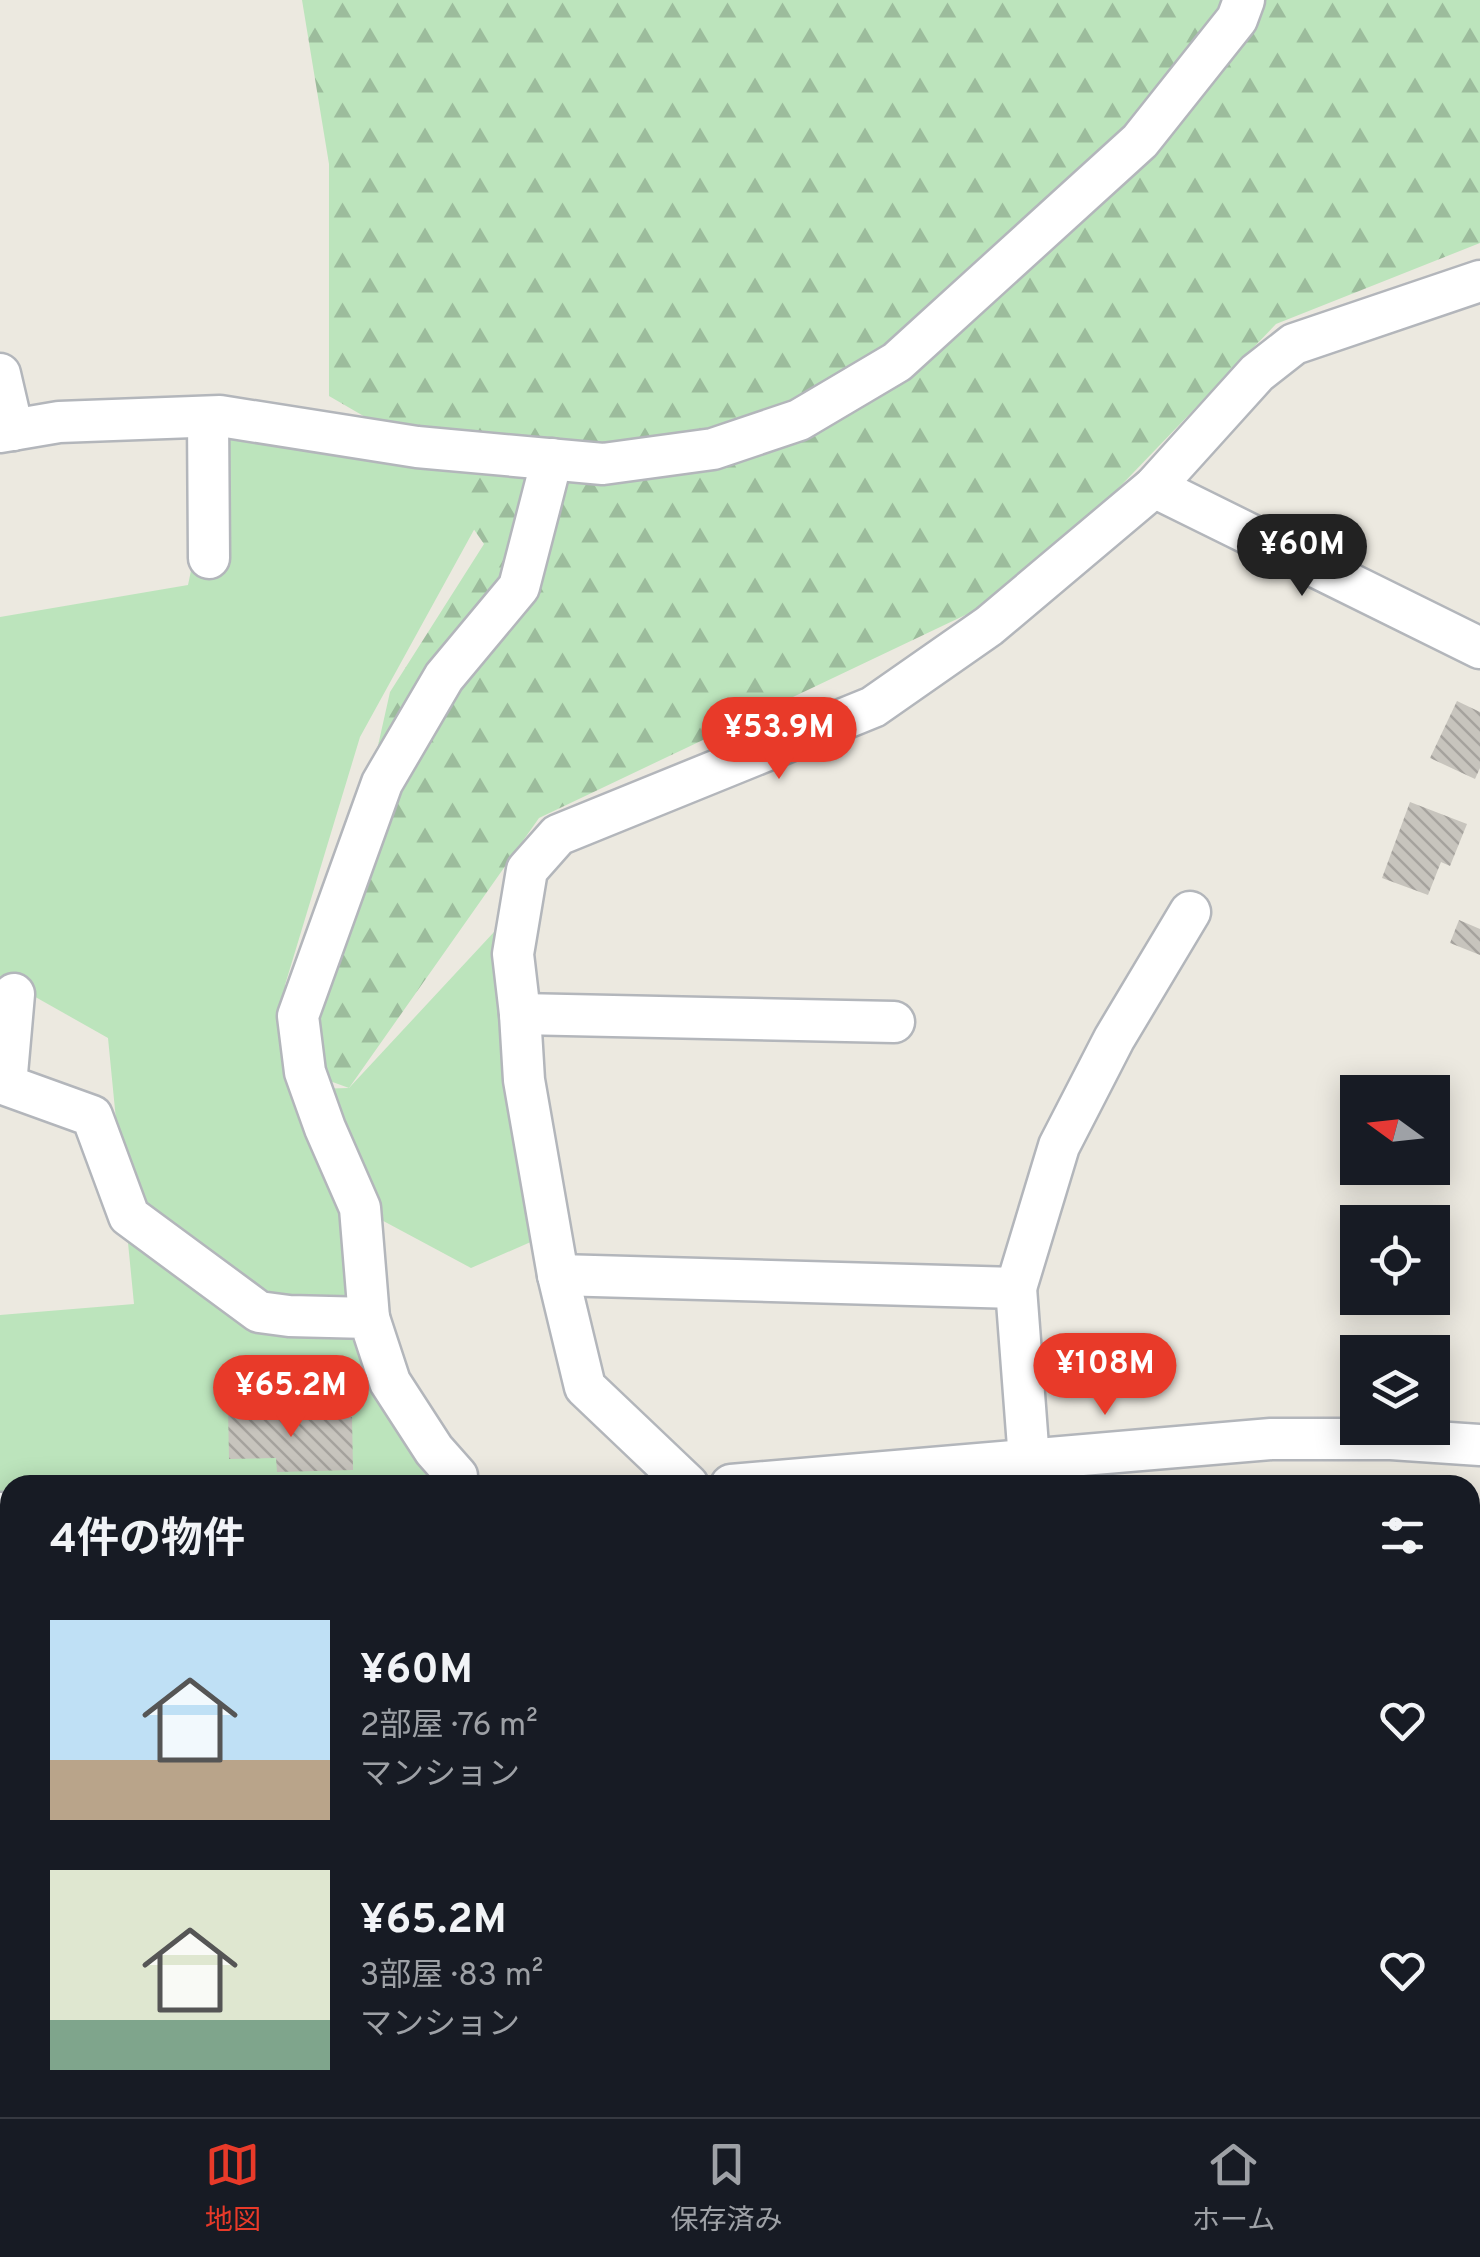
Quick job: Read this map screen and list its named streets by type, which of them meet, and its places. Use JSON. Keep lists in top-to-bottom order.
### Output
{
  "north": "left",
  "page": {
    "price": [
      "¥60M",
      "¥53.9M",
      "¥108M",
      "¥65.2M"
    ],
    "heading": "4件の物件",
    "list": [
      {
        "name": "¥60M",
        "note": "2部屋 · 76 m² · マンション"
      },
      {
        "name": "¥65.2M",
        "note": "3部屋 · 83 m² · マンション"
      }
    ],
    "tabs": ["地図", "保存済み", "ホーム"]
  }
}
